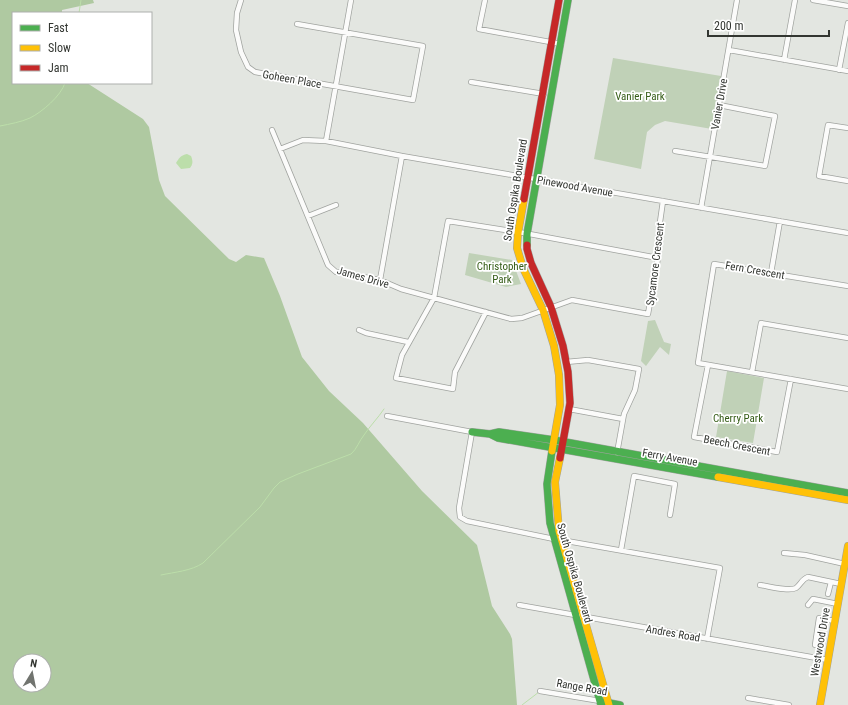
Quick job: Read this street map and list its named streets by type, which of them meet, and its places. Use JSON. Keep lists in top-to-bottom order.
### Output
{
  "streets": {
    "main road": [
      "South Ospika Boulevard",
      "Ferry Avenue",
      "Westwood Drive",
      "Range Road"
    ],
    "street": [
      "Goheen Place",
      "Vanier Drive",
      "Pinewood Avenue",
      "Sycamore Crescent",
      "Fern Crescent",
      "James Drive",
      "Beech Crescent",
      "Andres Road"
    ]
  },
  "crossings": [
    ["Vanier Drive", "Pinewood Avenue"],
    ["Pinewood Avenue", "South Ospika Boulevard"],
    ["Pinewood Avenue", "Sycamore Crescent"],
    ["Pinewood Avenue", "James Drive"],
    ["South Ospika Boulevard", "Sycamore Crescent"],
    ["South Ospika Boulevard", "James Drive"],
    ["South Ospika Boulevard", "Ferry Avenue"],
    ["South Ospika Boulevard", "Andres Road"],
    ["South Ospika Boulevard", "Range Road"],
    ["Sycamore Crescent", "James Drive"],
    ["Fern Crescent", "Beech Crescent"],
    ["Andres Road", "Westwood Drive"]
  ],
  "parks": ["Vanier Park", "Christopher Park", "Cherry Park"],
  "legend": ["Fast", "Slow", "Jam"],
  "scale_bar": "200 m",
  "north": "top"
}
